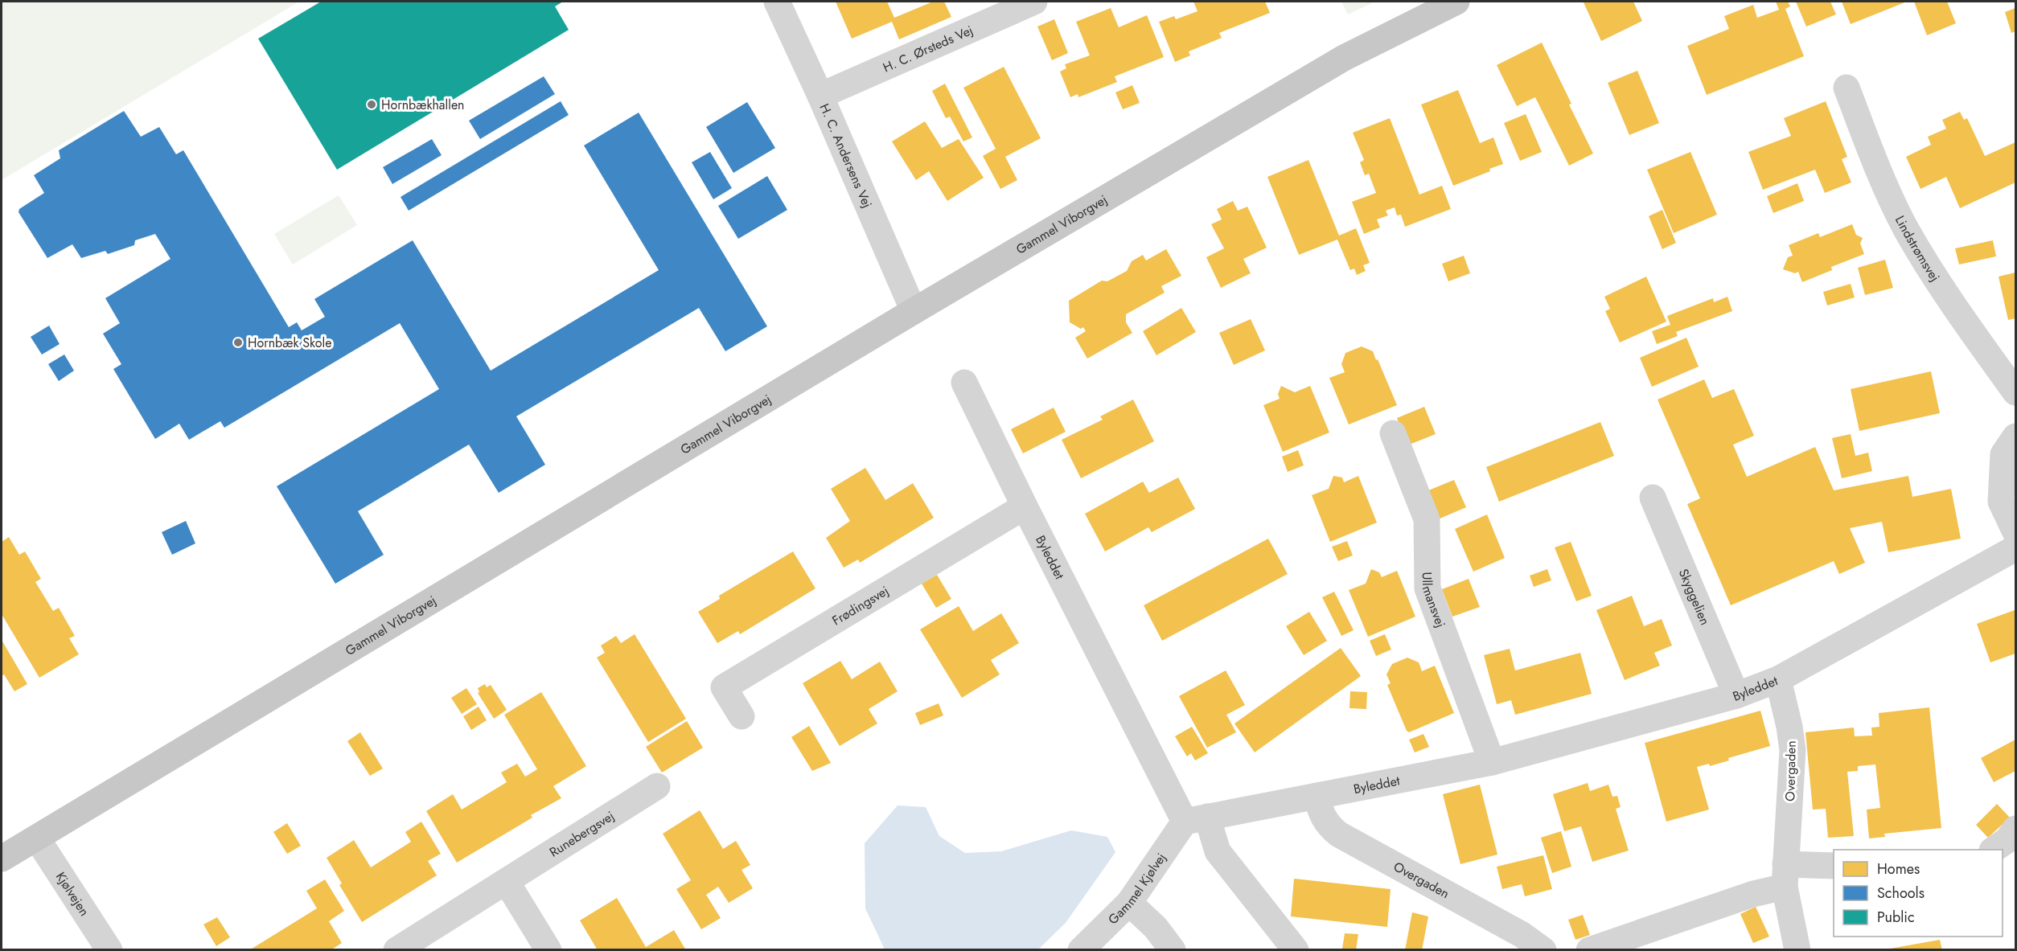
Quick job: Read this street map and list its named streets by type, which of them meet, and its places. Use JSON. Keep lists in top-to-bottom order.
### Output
{
  "streets": {
    "main road": ["Gammel Viborgvej"],
    "street": [
      "H. C. Ørsteds Vej",
      "H. C. Andersens Vej",
      "Lindstrømsvej",
      "Byleddet",
      "Skyggelien",
      "Ullmansvej",
      "Frødingsvej",
      "Overgaden",
      "Runebergsvej",
      "Gammel Kjølvej",
      "Kjølvejen"
    ]
  },
  "crossings": [
    ["H. C. Ørsteds Vej", "H. C. Andersens Vej"],
    ["H. C. Andersens Vej", "Gammel Viborgvej"],
    ["Gammel Viborgvej", "Kjølvejen"],
    ["Byleddet", "Skyggelien"],
    ["Byleddet", "Ullmansvej"],
    ["Byleddet", "Frødingsvej"],
    ["Byleddet", "Overgaden"],
    ["Byleddet", "Gammel Kjølvej"]
  ],
  "places": ["Hornbækhallen", "Hornbæk Skole"],
  "legend": ["Homes", "Schools", "Public"]
}
